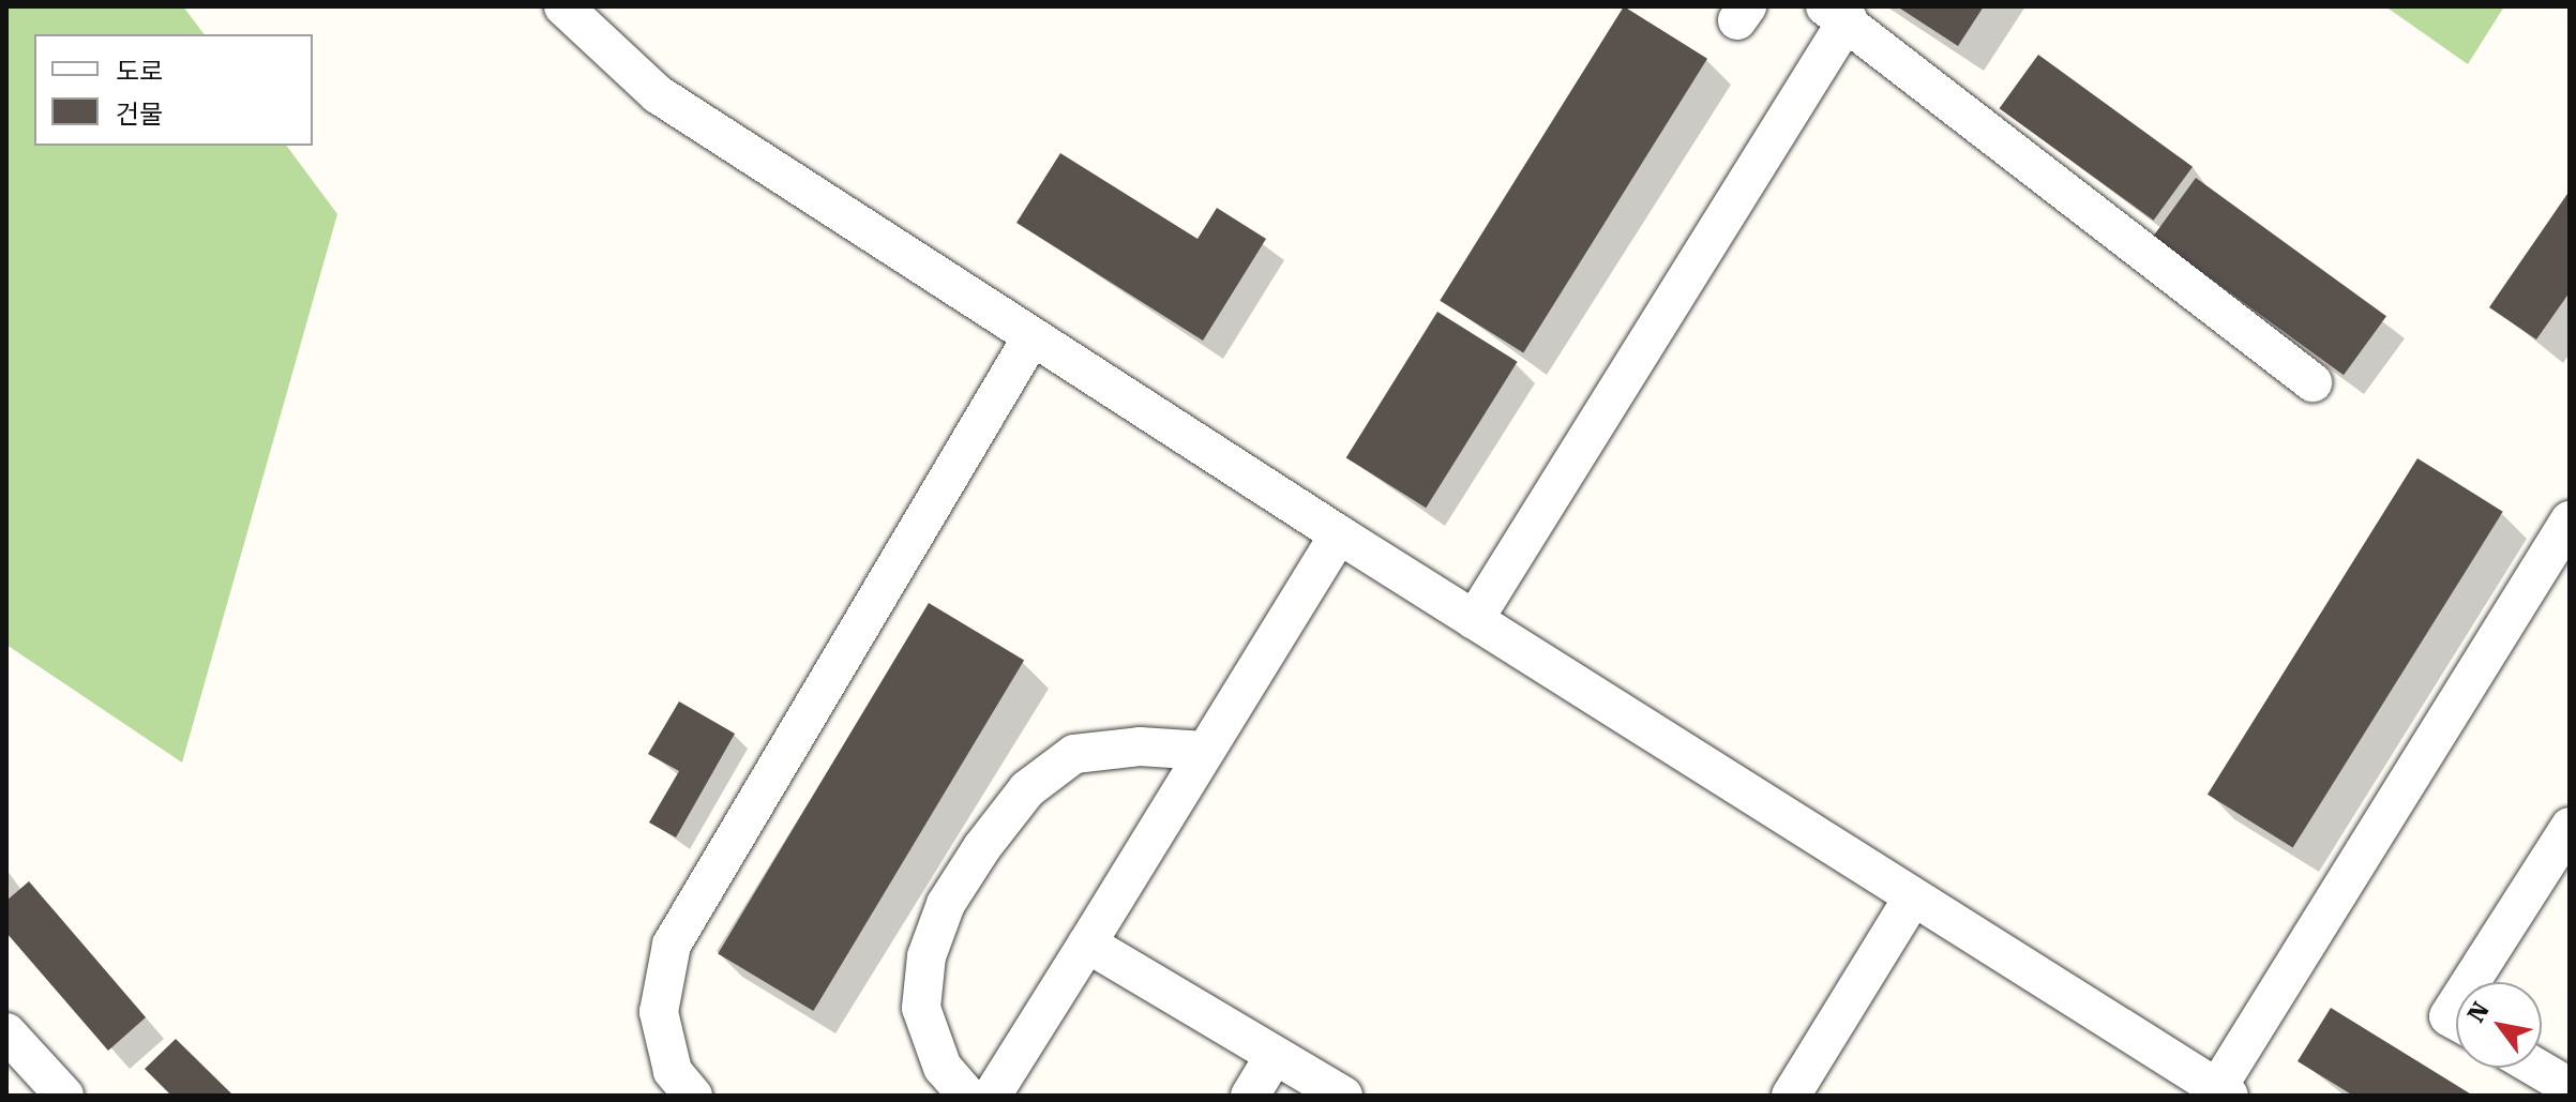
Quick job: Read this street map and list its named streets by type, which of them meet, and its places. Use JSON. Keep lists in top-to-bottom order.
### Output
{
  "legend": ["도로", "건물"],
  "north": "top left"
}
